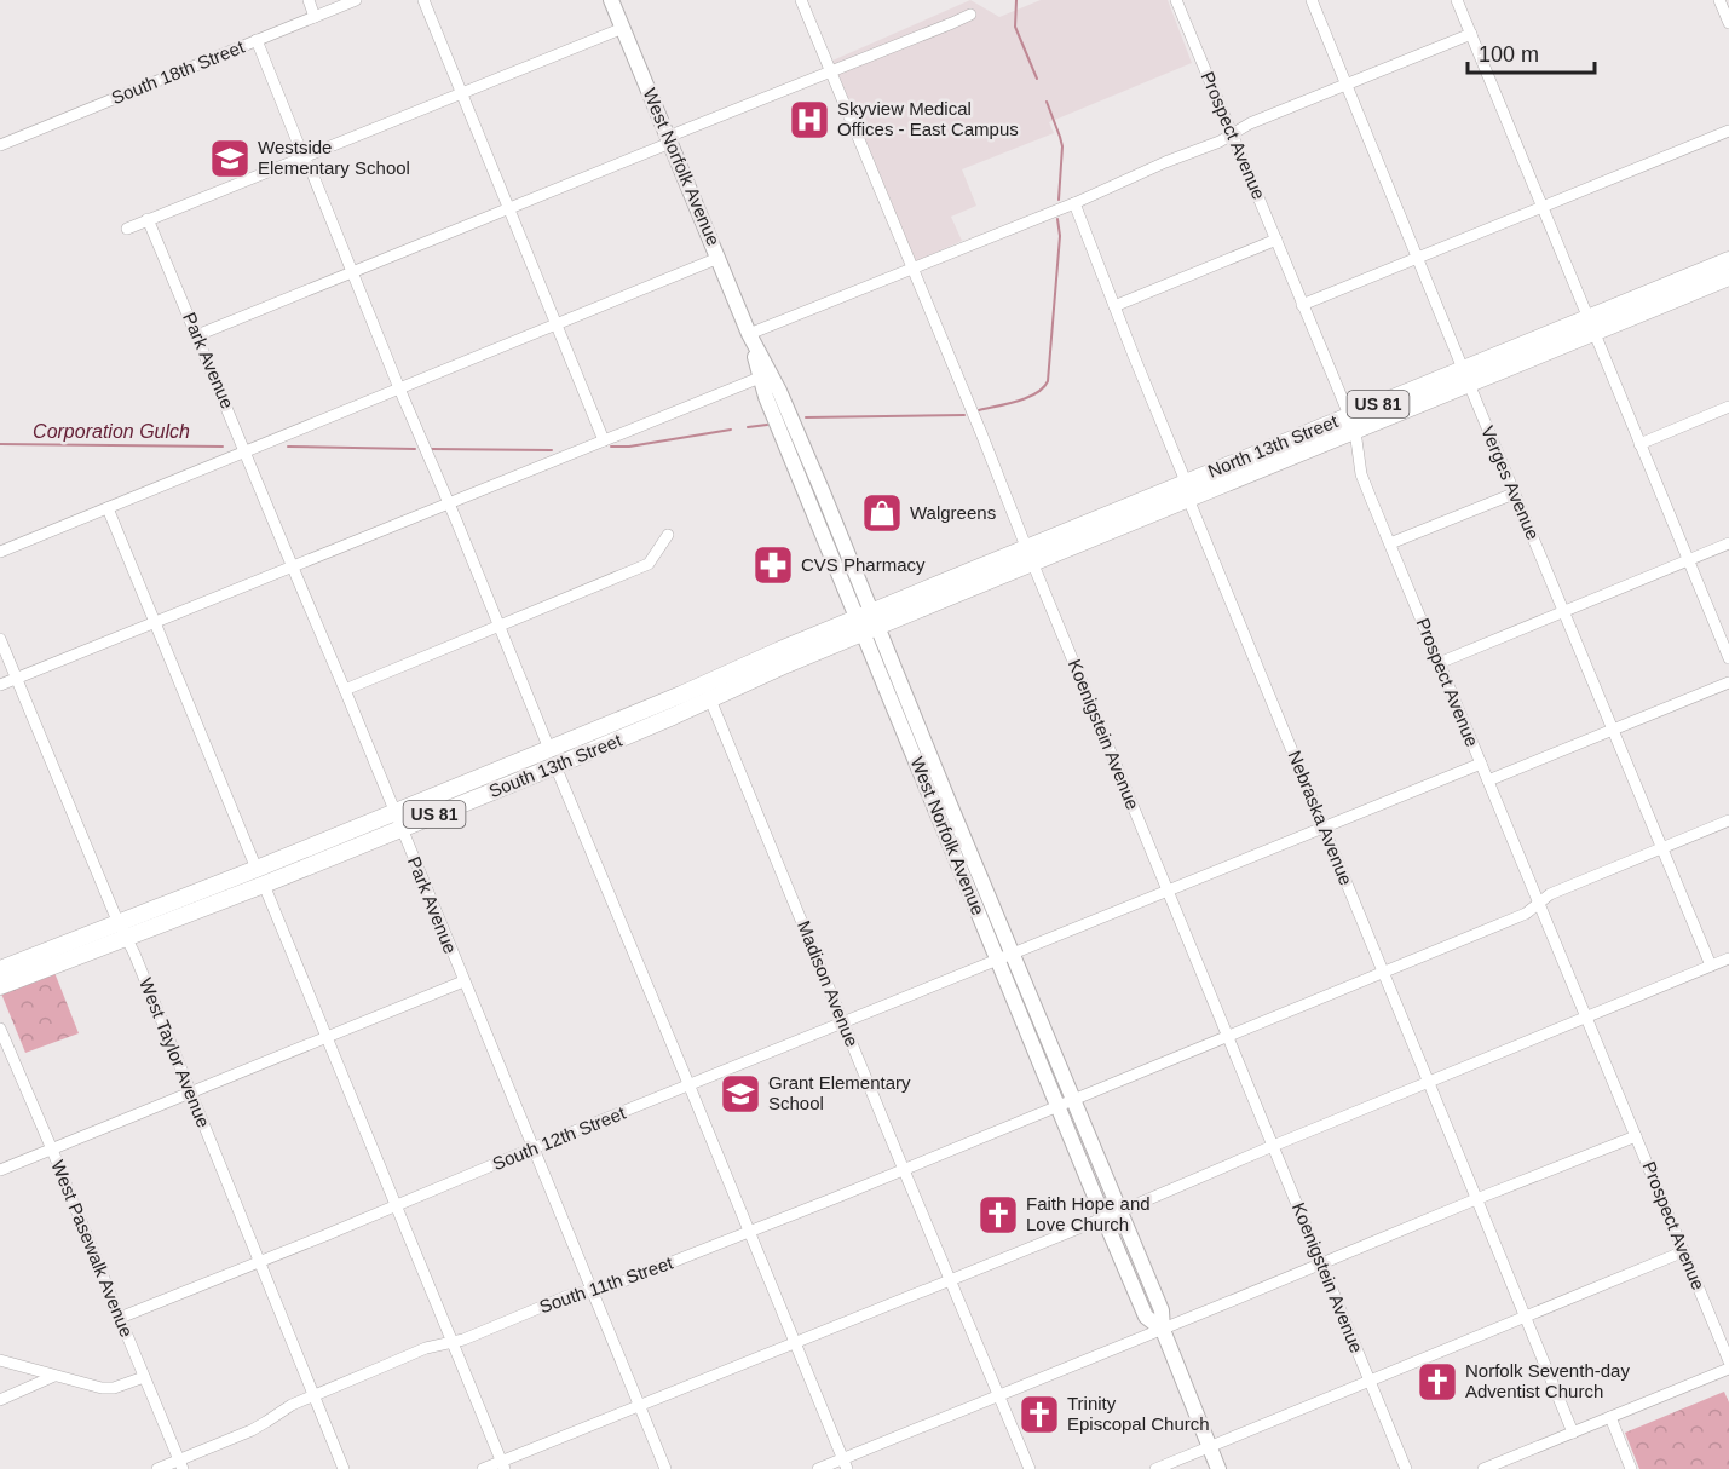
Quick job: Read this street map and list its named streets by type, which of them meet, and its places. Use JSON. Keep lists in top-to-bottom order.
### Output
{
  "streets": {
    "highway": ["US 81", "North 13th Street", "South 13th Street"],
    "main road": ["West Norfolk Avenue"],
    "street": [
      "South 18th Street",
      "Prospect Avenue",
      "Park Avenue",
      "Verges Avenue",
      "Koenigstein Avenue",
      "Nebraska Avenue",
      "Madison Avenue",
      "West Taylor Avenue",
      "South 12th Street",
      "West Pasewalk Avenue",
      "South 11th Street"
    ]
  },
  "crossings": [
    ["Prospect Avenue", "North 13th Street"],
    ["Prospect Avenue", "South 12th Street"],
    ["Prospect Avenue", "South 11th Street"],
    ["West Norfolk Avenue", "North 13th Street"],
    ["West Norfolk Avenue", "South 13th Street"],
    ["West Norfolk Avenue", "South 12th Street"],
    ["West Norfolk Avenue", "South 11th Street"],
    ["Park Avenue", "South 13th Street"],
    ["Park Avenue", "South 12th Street"],
    ["Park Avenue", "South 11th Street"],
    ["North 13th Street", "Verges Avenue"],
    ["North 13th Street", "Koenigstein Avenue"],
    ["North 13th Street", "South 13th Street"],
    ["North 13th Street", "Nebraska Avenue"],
    ["Verges Avenue", "South 11th Street"],
    ["Koenigstein Avenue", "South 12th Street"],
    ["Koenigstein Avenue", "South 11th Street"],
    ["South 13th Street", "Madison Avenue"],
    ["South 13th Street", "West Taylor Avenue"],
    ["Nebraska Avenue", "South 12th Street"],
    ["Nebraska Avenue", "South 11th Street"],
    ["Madison Avenue", "South 12th Street"],
    ["Madison Avenue", "South 11th Street"],
    ["West Taylor Avenue", "South 12th Street"],
    ["West Taylor Avenue", "South 11th Street"],
    ["South 12th Street", "West Pasewalk Avenue"],
    ["West Pasewalk Avenue", "South 11th Street"]
  ],
  "water": ["Corporation Gulch"],
  "places": {
    "hospital": ["Skyview Medical Offices - East Campus"],
    "school or university": ["Westside Elementary School", "Grant Elementary School"],
    "shop": ["Walgreens"],
    "pharmacy": ["CVS Pharmacy"],
    "church": ["Faith Hope and Love Church", "Norfolk Seventh-day Adventist Church", "Trinity Episcopal Church"]
  },
  "scale_bar": "100 m"
}
